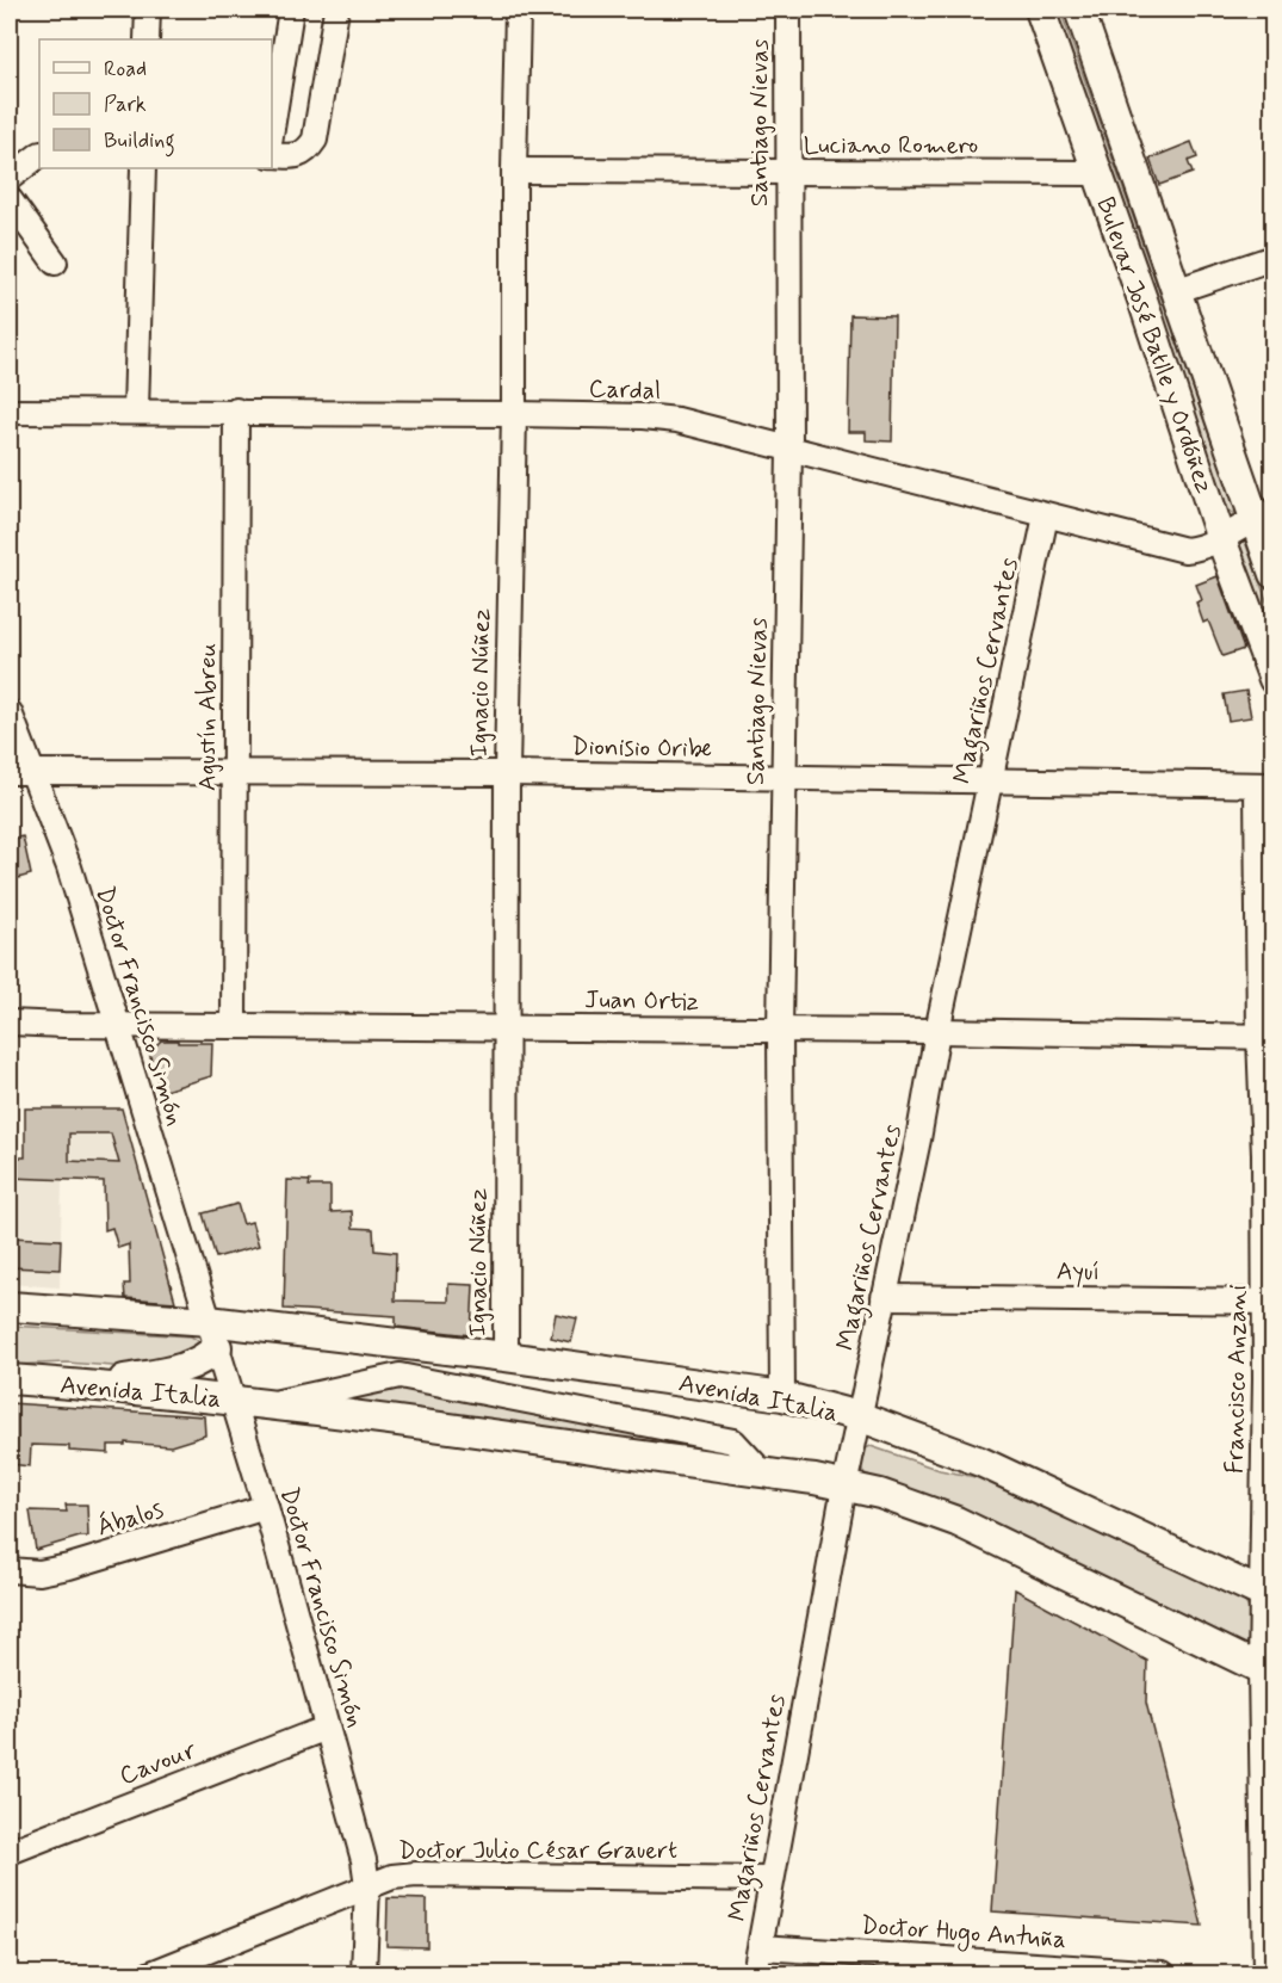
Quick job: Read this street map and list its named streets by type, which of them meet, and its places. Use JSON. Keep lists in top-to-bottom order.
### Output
{
  "streets": {
    "main road": ["Bulevar José Batlle y Ordóñez", "Avenida Italia"],
    "street": [
      "Santiago Nievas",
      "Luciano Romero",
      "Cardal",
      "Magariños Cervantes",
      "Ignacio Núñez",
      "Agustín Abreu",
      "Dionisio Oribe",
      "Juan Ortiz",
      "Doctor Francisco Simón",
      "Ayuí",
      "Francisco Anzani",
      "Ábalos",
      "Cavour",
      "Doctor Julio César Grauert",
      "Doctor Hugo Antuña"
    ]
  },
  "crossings": [
    ["Santiago Nievas", "Luciano Romero"],
    ["Santiago Nievas", "Cardal"],
    ["Santiago Nievas", "Dionisio Oribe"],
    ["Santiago Nievas", "Juan Ortiz"],
    ["Santiago Nievas", "Avenida Italia"],
    ["Luciano Romero", "Bulevar José Batlle y Ordóñez"],
    ["Luciano Romero", "Ignacio Núñez"],
    ["Bulevar José Batlle y Ordóñez", "Cardal"],
    ["Cardal", "Magariños Cervantes"],
    ["Cardal", "Ignacio Núñez"],
    ["Cardal", "Agustín Abreu"],
    ["Magariños Cervantes", "Dionisio Oribe"],
    ["Magariños Cervantes", "Juan Ortiz"],
    ["Magariños Cervantes", "Ayuí"],
    ["Magariños Cervantes", "Avenida Italia"],
    ["Magariños Cervantes", "Doctor Julio César Grauert"],
    ["Magariños Cervantes", "Doctor Hugo Antuña"],
    ["Ignacio Núñez", "Dionisio Oribe"],
    ["Ignacio Núñez", "Juan Ortiz"],
    ["Ignacio Núñez", "Avenida Italia"],
    ["Agustín Abreu", "Dionisio Oribe"],
    ["Agustín Abreu", "Juan Ortiz"],
    ["Dionisio Oribe", "Doctor Francisco Simón"],
    ["Dionisio Oribe", "Francisco Anzani"],
    ["Juan Ortiz", "Doctor Francisco Simón"],
    ["Juan Ortiz", "Francisco Anzani"],
    ["Doctor Francisco Simón", "Avenida Italia"],
    ["Doctor Francisco Simón", "Ábalos"],
    ["Doctor Francisco Simón", "Cavour"],
    ["Doctor Francisco Simón", "Doctor Julio César Grauert"],
    ["Ayuí", "Francisco Anzani"],
    ["Francisco Anzani", "Avenida Italia"]
  ],
  "legend": ["Road", "Park", "Building"]
}
